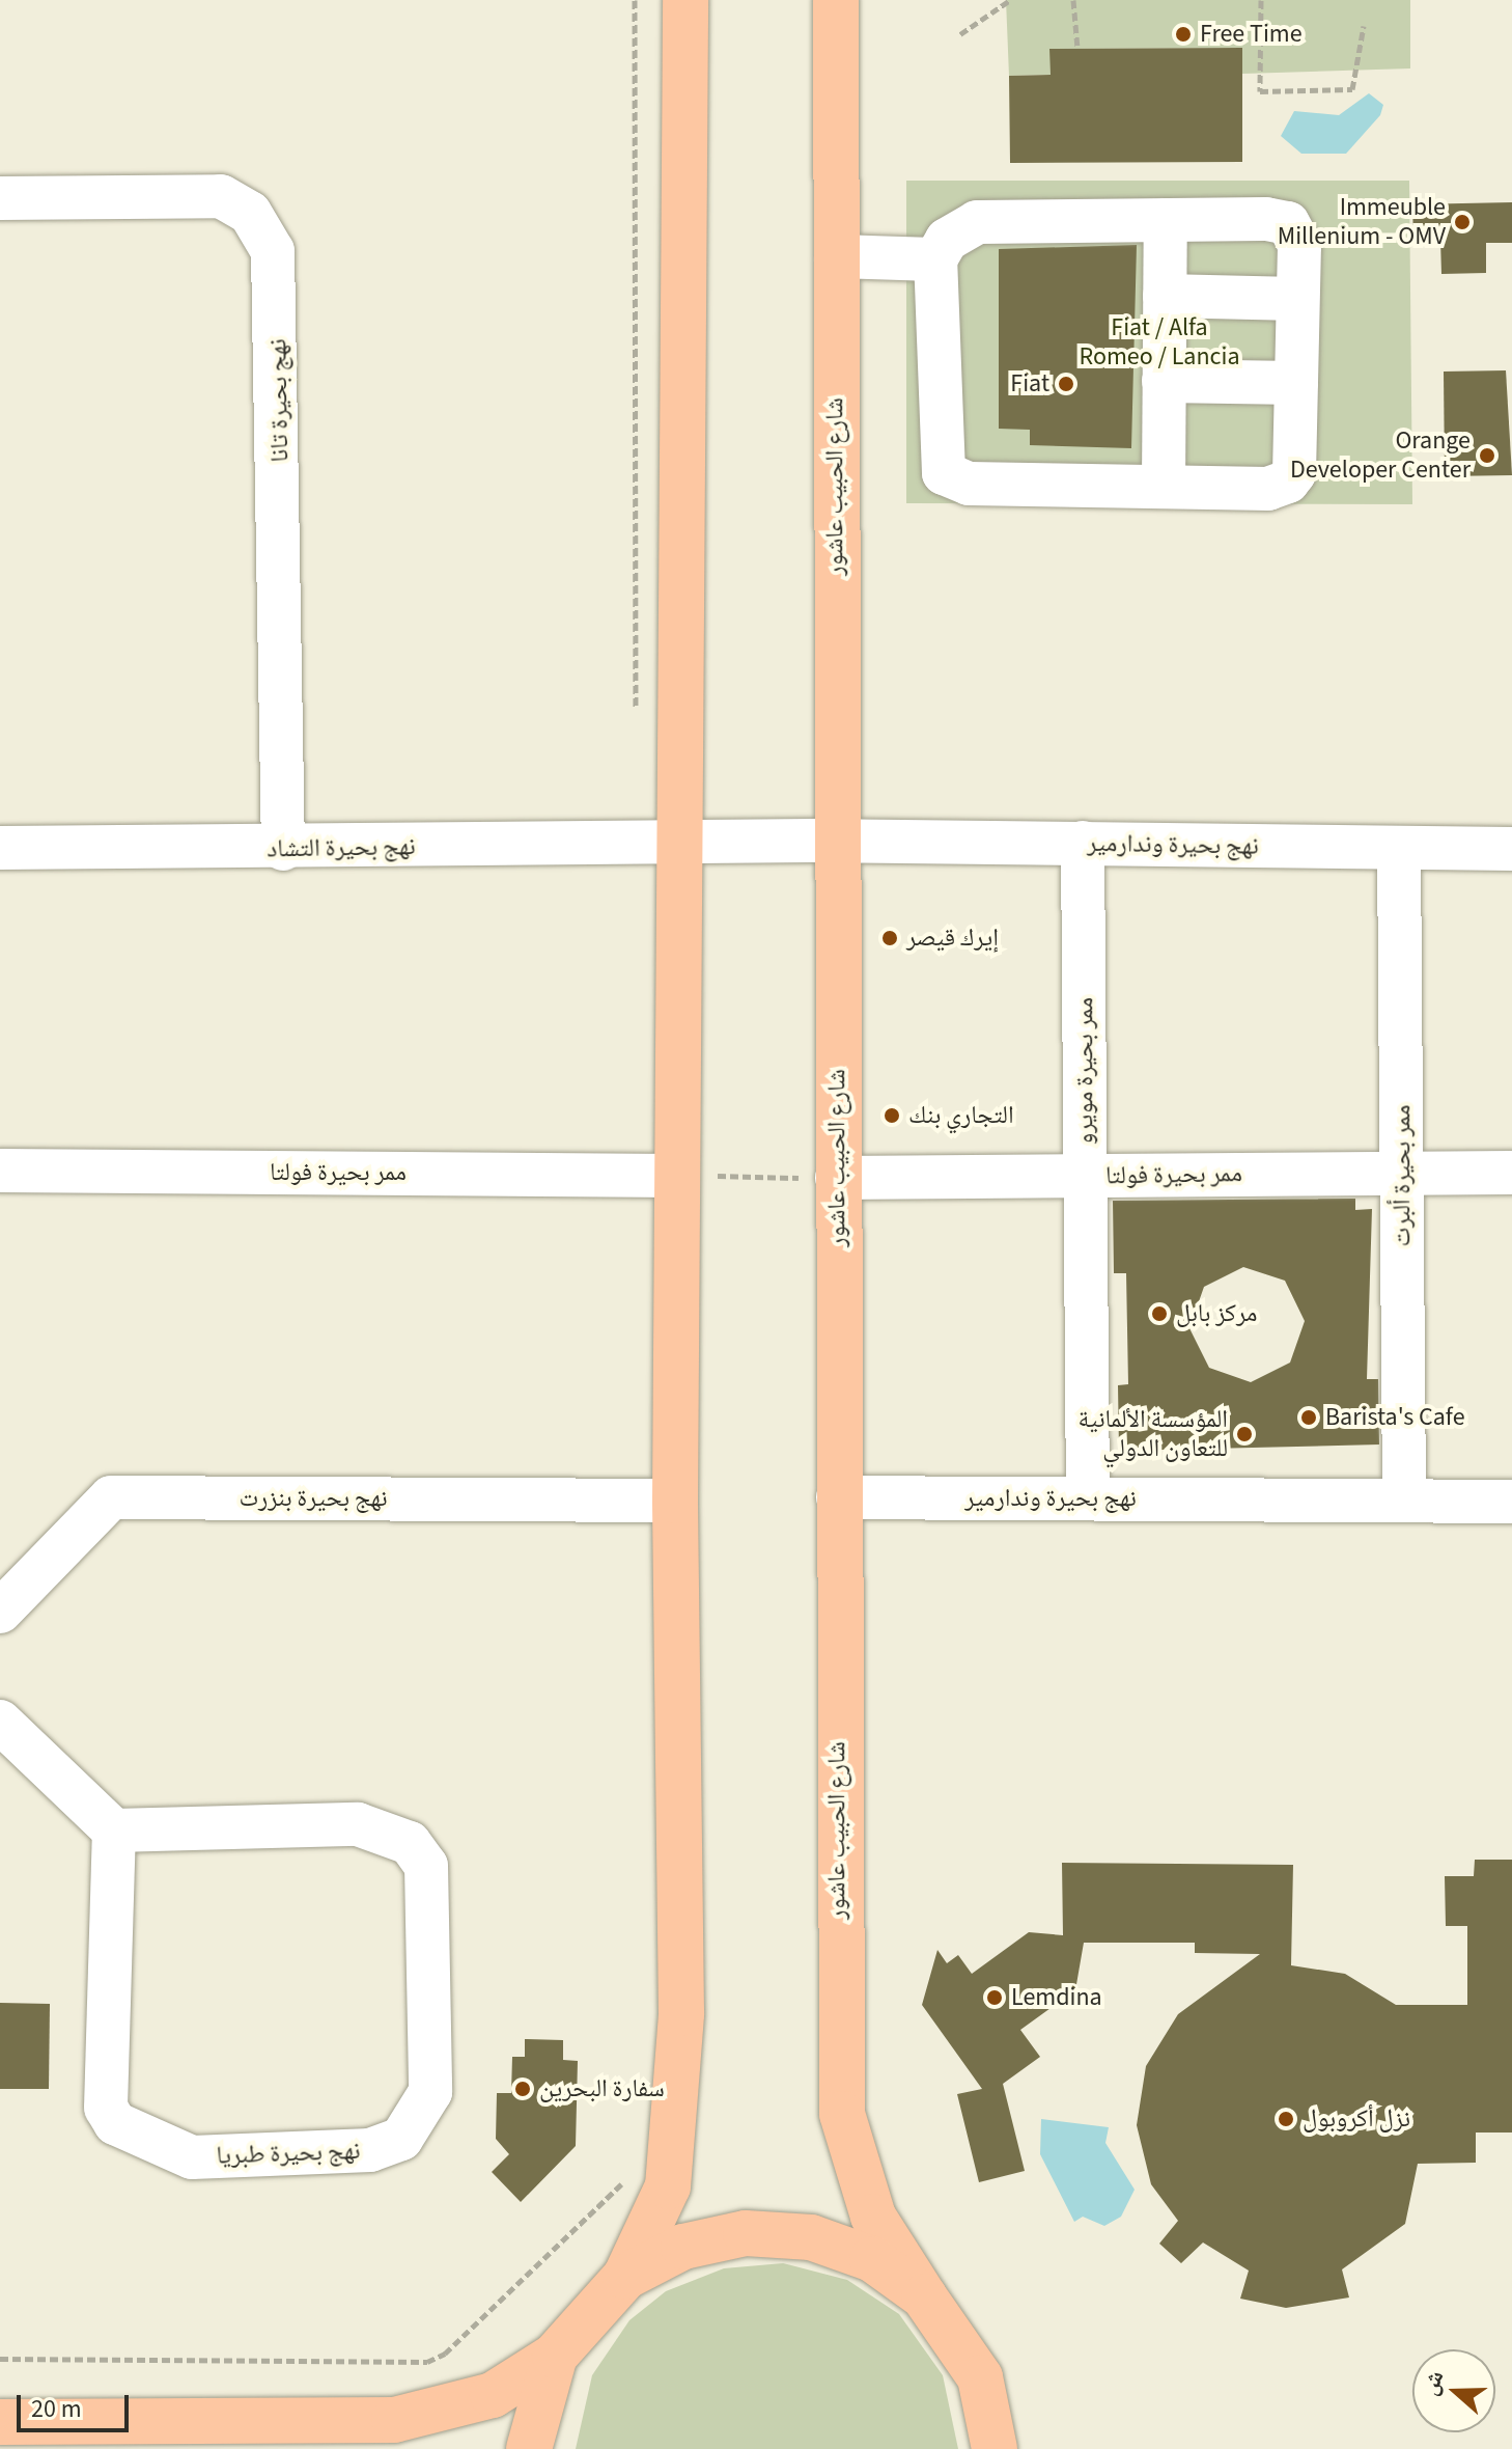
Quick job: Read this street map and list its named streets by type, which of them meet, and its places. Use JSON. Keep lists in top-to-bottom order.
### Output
{
  "streets": {
    "main road": ["شارع الحبيب عاشور"],
    "street": [
      "نهج بحيرة تانا",
      "نهج بحيرة وندارمير",
      "نهج بحيرة التشاد",
      "ممر بحيرة مويرو",
      "ممر بحيرة فولتا",
      "ممر بحيرة ألبرت",
      "نهج بحيرة بنزرت",
      "نهج بحيرة طبريا"
    ]
  },
  "crossings": [
    ["نهج بحيرة تانا", "نهج بحيرة التشاد"],
    ["شارع الحبيب عاشور", "نهج بحيرة وندارمير"],
    ["شارع الحبيب عاشور", "ممر بحيرة فولتا"],
    ["نهج بحيرة وندارمير", "نهج بحيرة التشاد"],
    ["نهج بحيرة وندارمير", "ممر بحيرة مويرو"],
    ["نهج بحيرة وندارمير", "ممر بحيرة ألبرت"],
    ["ممر بحيرة مويرو", "ممر بحيرة فولتا"],
    ["ممر بحيرة فولتا", "ممر بحيرة ألبرت"]
  ],
  "parks": ["Fiat / Alfa Romeo / Lancia"],
  "places": [
    "Free Time",
    "Immeuble Millenium - OMV",
    "Fiat",
    "Orange Developer Center",
    "إيرك قيصر",
    "التجاري بنك",
    "مركز بابل",
    "Barista's Cafe",
    "المؤسسة الألمانية للتعاون الدولي",
    "Lemdina",
    "سفارة البحرين",
    "نزل أكروبول"
  ],
  "scale_bar": "20 m",
  "north": "left"
}
